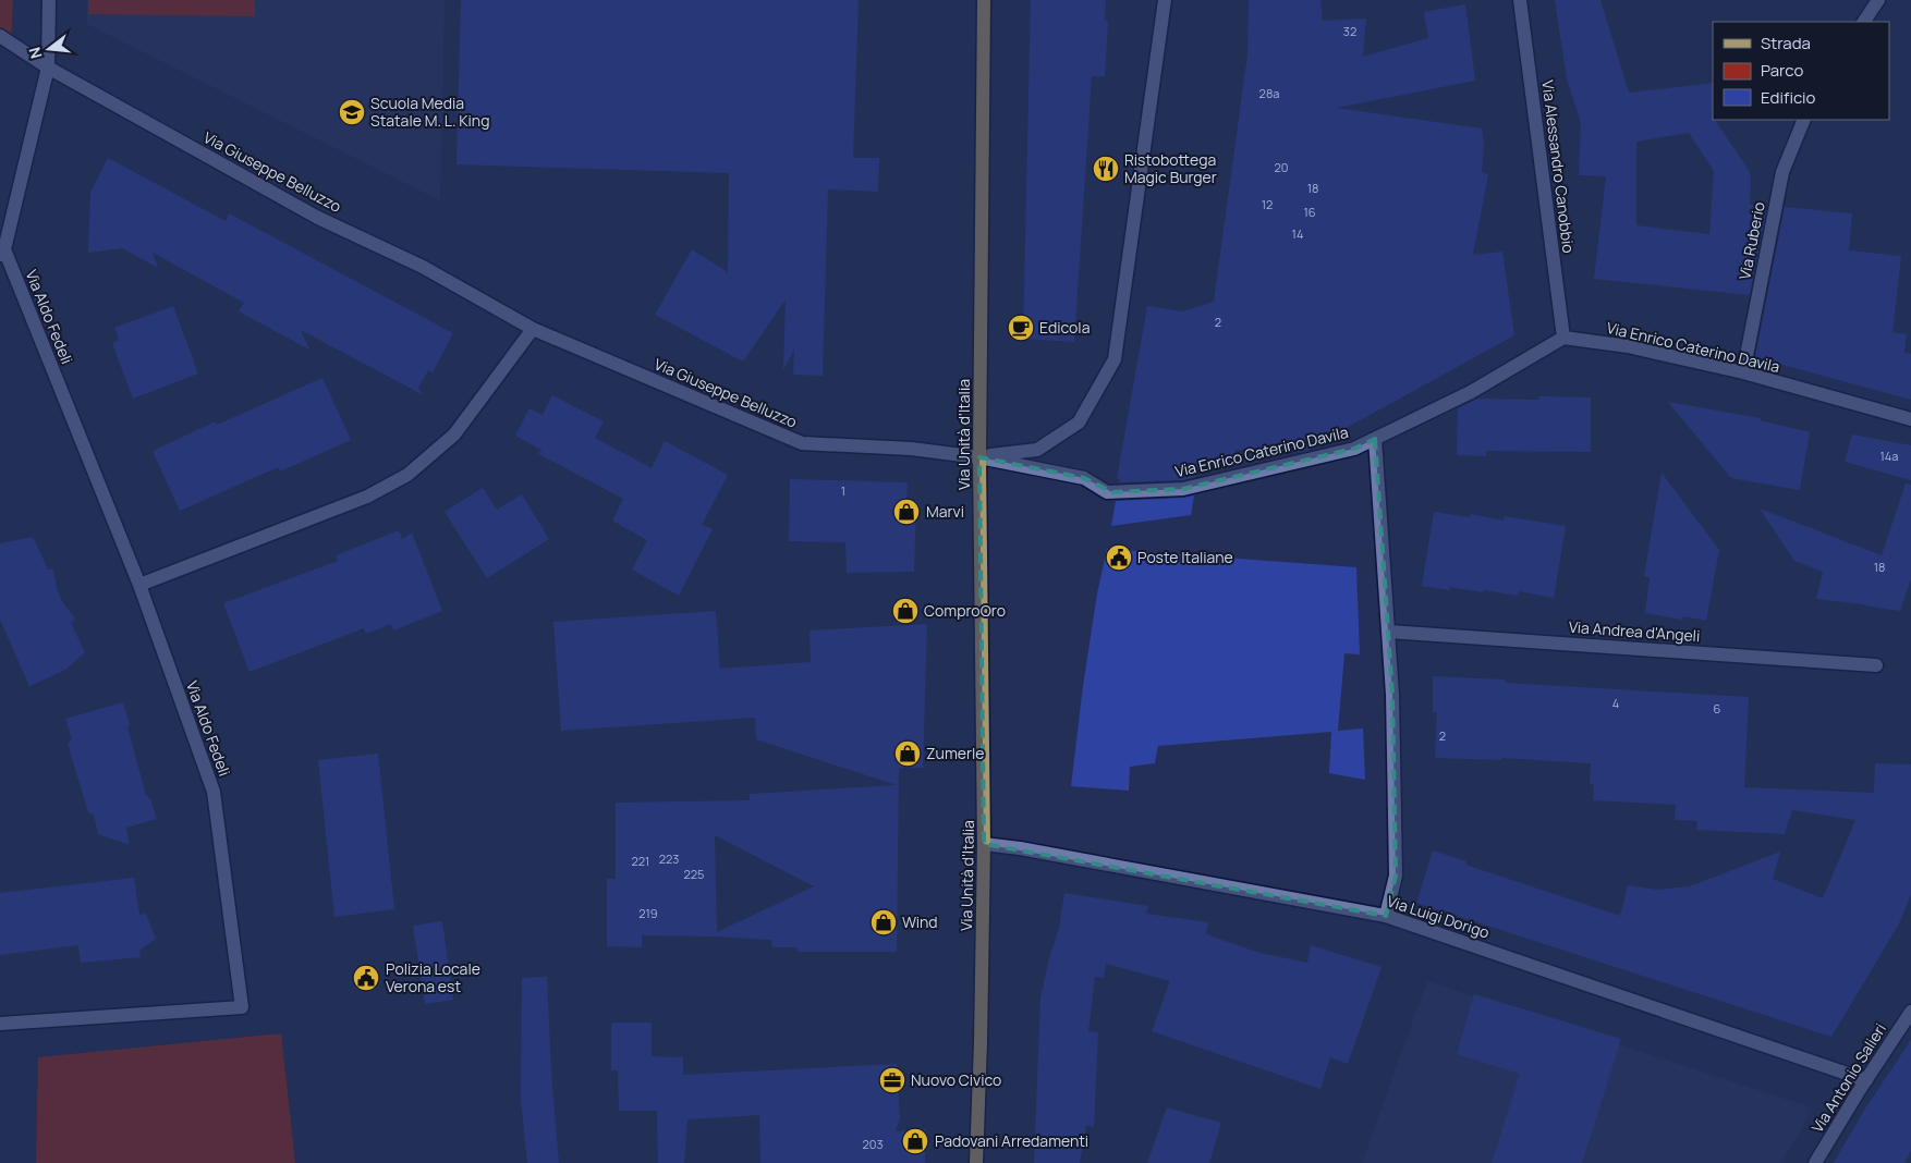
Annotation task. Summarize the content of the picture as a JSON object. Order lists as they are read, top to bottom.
{
  "streets": {
    "main road": ["Via Unità d'Italia"],
    "street": [
      "Via Alessandro Canobbio",
      "Via Giuseppe Belluzzo",
      "Via Ruberio",
      "Via Aldo Fedeli",
      "Via Enrico Caterino Davila",
      "Via Andrea d'Angeli",
      "Via Luigi Dorigo",
      "Via Antonio Salieri"
    ]
  },
  "crossings": [
    ["Via Alessandro Canobbio", "Via Enrico Caterino Davila"],
    ["Via Giuseppe Belluzzo", "Via Enrico Caterino Davila"],
    ["Via Giuseppe Belluzzo", "Via Unità d'Italia"],
    ["Via Ruberio", "Via Enrico Caterino Davila"],
    ["Via Enrico Caterino Davila", "Via Unità d'Italia"],
    ["Via Unità d'Italia", "Via Luigi Dorigo"],
    ["Via Luigi Dorigo", "Via Antonio Salieri"]
  ],
  "places": {
    "school or university": ["Scuola Media Statale M. L. King"],
    "restaurant": ["Ristobottega Magic Burger"],
    "cafe": ["Edicola"],
    "shop": [
      "Marvi",
      "ComproOro",
      "Zumerle",
      "Wind",
      "Padovani Arredamenti"
    ],
    "public building": ["Poste Italiane", "Polizia Locale Verona est"],
    "office": ["Nuovo Civico"]
  },
  "house_numbers": [
    "32",
    "28a",
    "20",
    "18",
    "12",
    "16",
    "14",
    "2",
    "14a",
    "1",
    "18",
    "4",
    "6",
    "2",
    "223",
    "221",
    "225",
    "219",
    "203"
  ],
  "legend": ["Strada", "Parco", "Edificio"],
  "north": "left"
}
